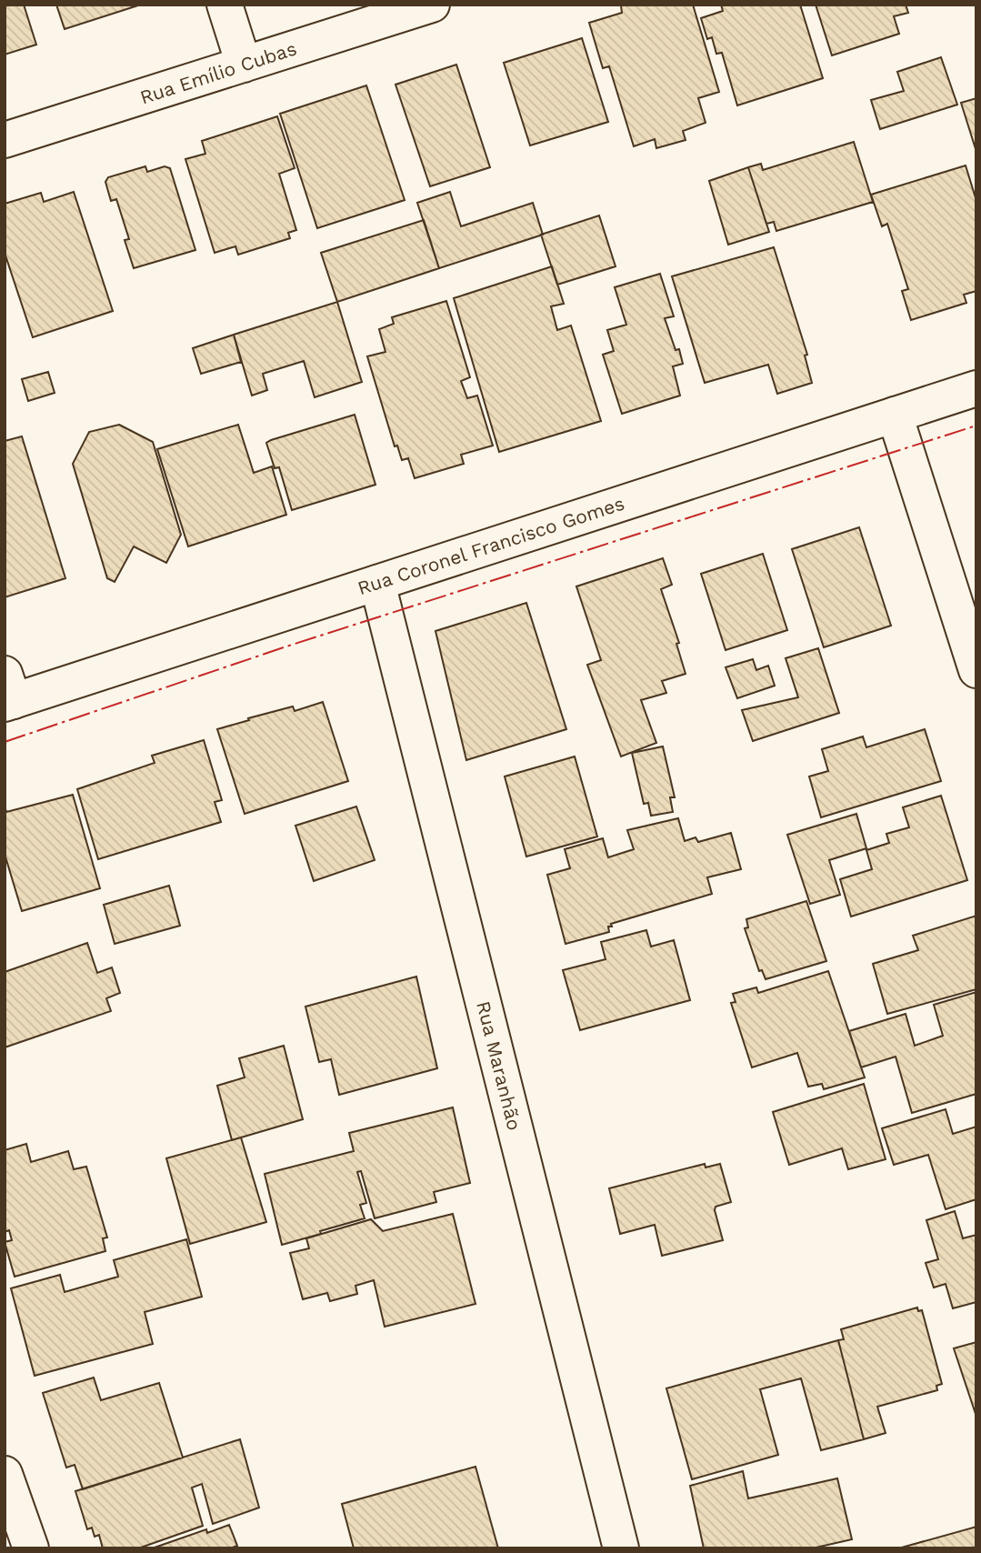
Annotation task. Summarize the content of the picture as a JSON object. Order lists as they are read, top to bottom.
{
  "streets": {
    "street": ["Rua Emílio Cubas", "Rua Coronel Francisco Gomes", "Rua Maranhão"]
  },
  "crossings": [
    ["Rua Coronel Francisco Gomes", "Rua Maranhão"]
  ]
}
